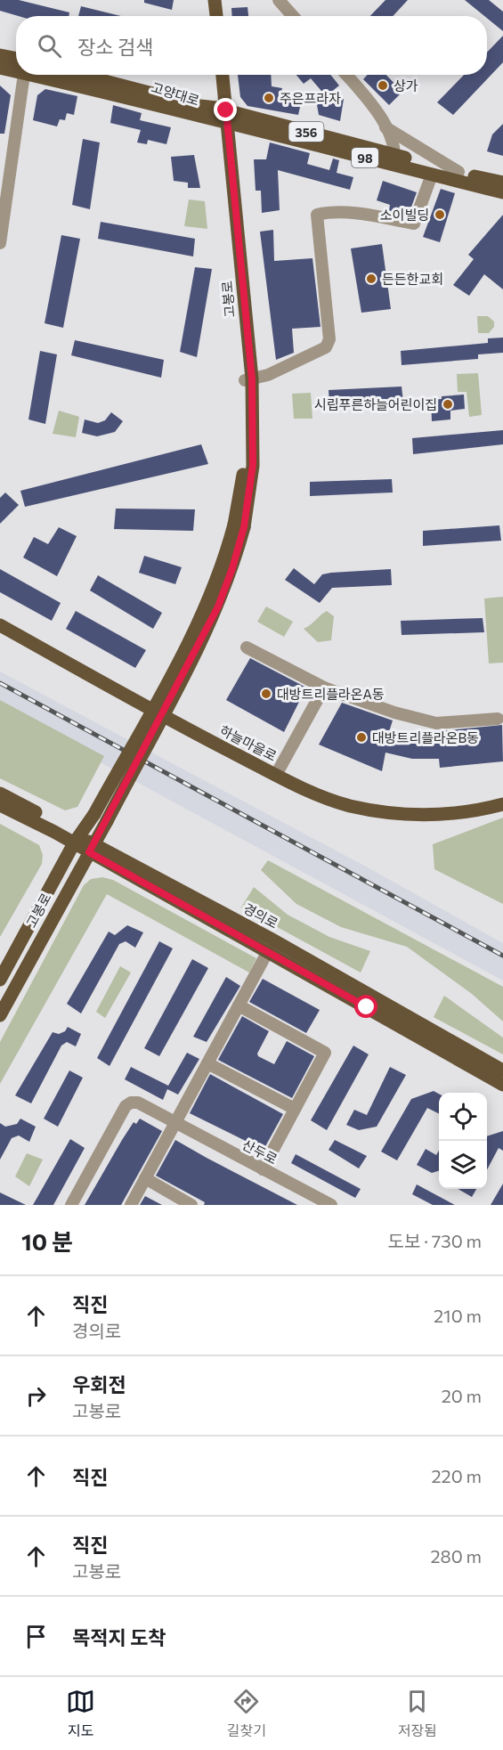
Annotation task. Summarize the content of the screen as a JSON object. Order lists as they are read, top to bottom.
{
  "streets": {
    "main road": [
      "고양대로",
      "356",
      "98",
      "고봉로",
      "하늘마을로",
      "경의로"
    ],
    "street": ["산두로"]
  },
  "crossings": [
    ["고양대로", "고봉로"],
    ["고봉로", "경의로"]
  ],
  "places": [
    "상가",
    "주은프라자",
    "소이빌딩",
    "든든한교회",
    "시립푸른하늘어린이집",
    "대방트리플라온A동",
    "대방트리플라온B동"
  ],
  "page": {
    "search": "장소 검색",
    "heading": ["10 분", "도보 · 730 m"],
    "list": [
      ["직진", "경의로", "210 m"],
      ["우회전", "고봉로", "20 m"],
      ["직진", "220 m"],
      ["직진", "고봉로", "280 m"],
      "목적지 도착"
    ],
    "nav": ["지도", "길찾기", "저장됨"]
  }
}
